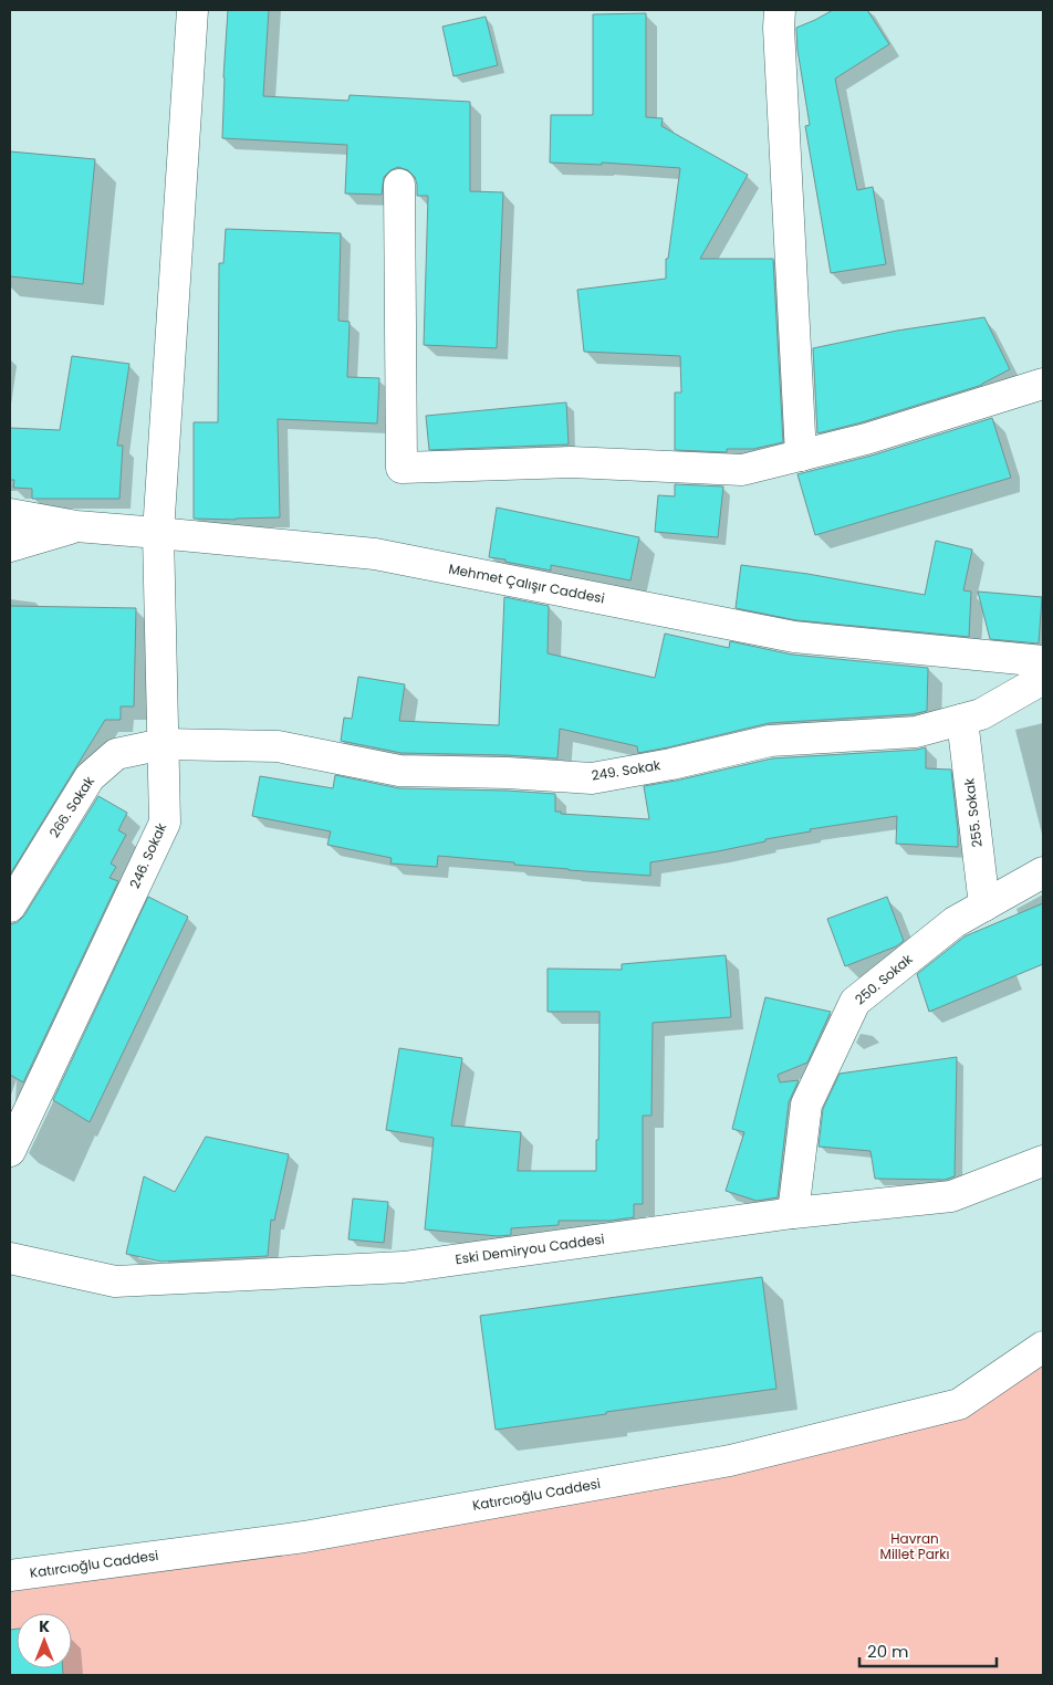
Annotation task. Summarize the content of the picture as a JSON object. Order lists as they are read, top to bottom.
{
  "streets": {
    "street": [
      "Mehmet Çalışır Caddesi",
      "249. Sokak",
      "266. Sokak",
      "255. Sokak",
      "246. Sokak",
      "250. Sokak",
      "Eski Demiryou Caddesi",
      "Katırcıoğlu Caddesi"
    ]
  },
  "crossings": [
    ["Mehmet Çalışır Caddesi", "246. Sokak"],
    ["249. Sokak", "266. Sokak"],
    ["249. Sokak", "255. Sokak"],
    ["249. Sokak", "246. Sokak"],
    ["266. Sokak", "246. Sokak"],
    ["255. Sokak", "250. Sokak"],
    ["250. Sokak", "Eski Demiryou Caddesi"]
  ],
  "parks": ["Havran Millet Parkı"],
  "scale_bar": "20 m",
  "north": "top"
}
